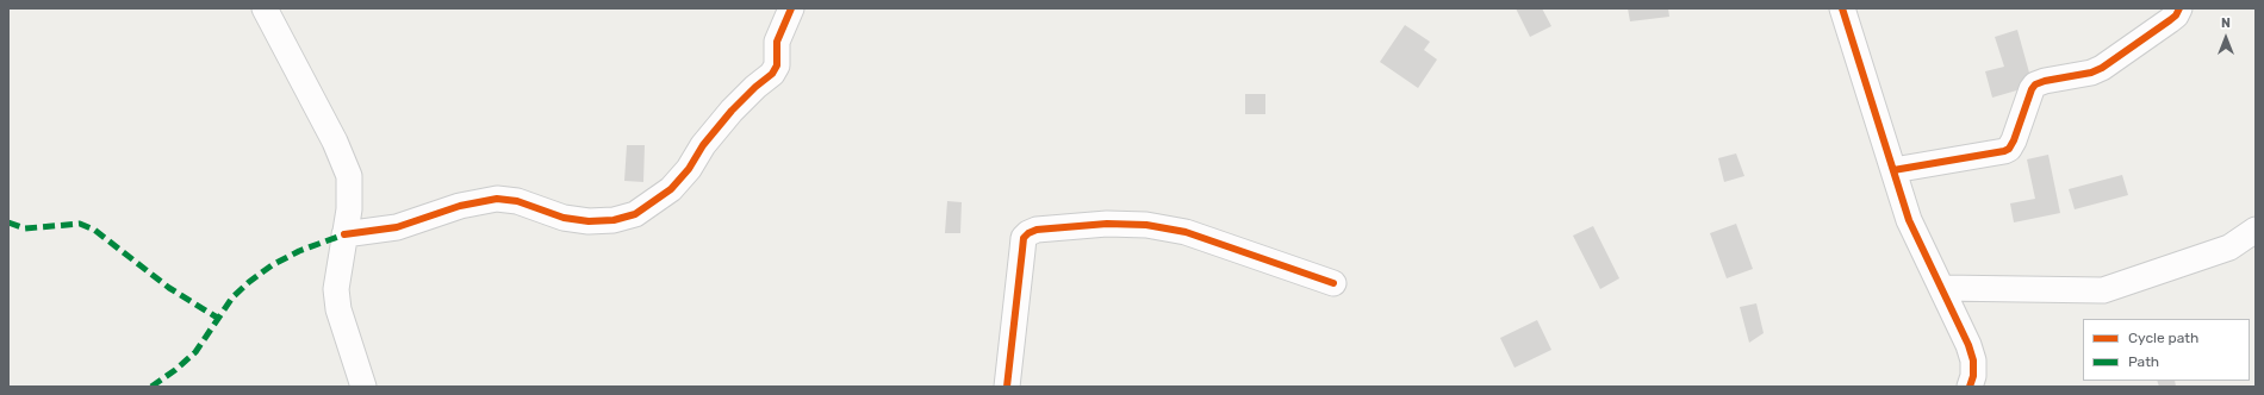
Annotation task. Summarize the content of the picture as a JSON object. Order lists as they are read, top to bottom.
{
  "legend": ["Cycle path", "Path"],
  "north": "top"
}
